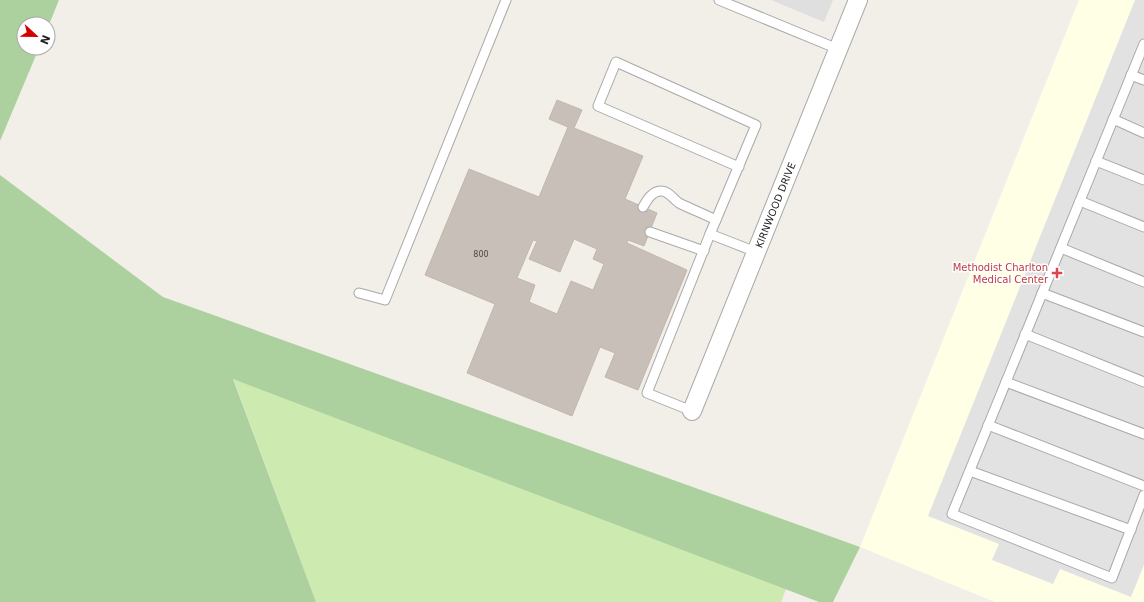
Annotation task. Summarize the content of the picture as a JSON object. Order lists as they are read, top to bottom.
{
  "streets": {
    "street": ["KIRNWOOD DRIVE"]
  },
  "places": {
    "health": ["Methodist Charlton Medical Center"]
  },
  "house_numbers": ["800"],
  "north": "right"
}
